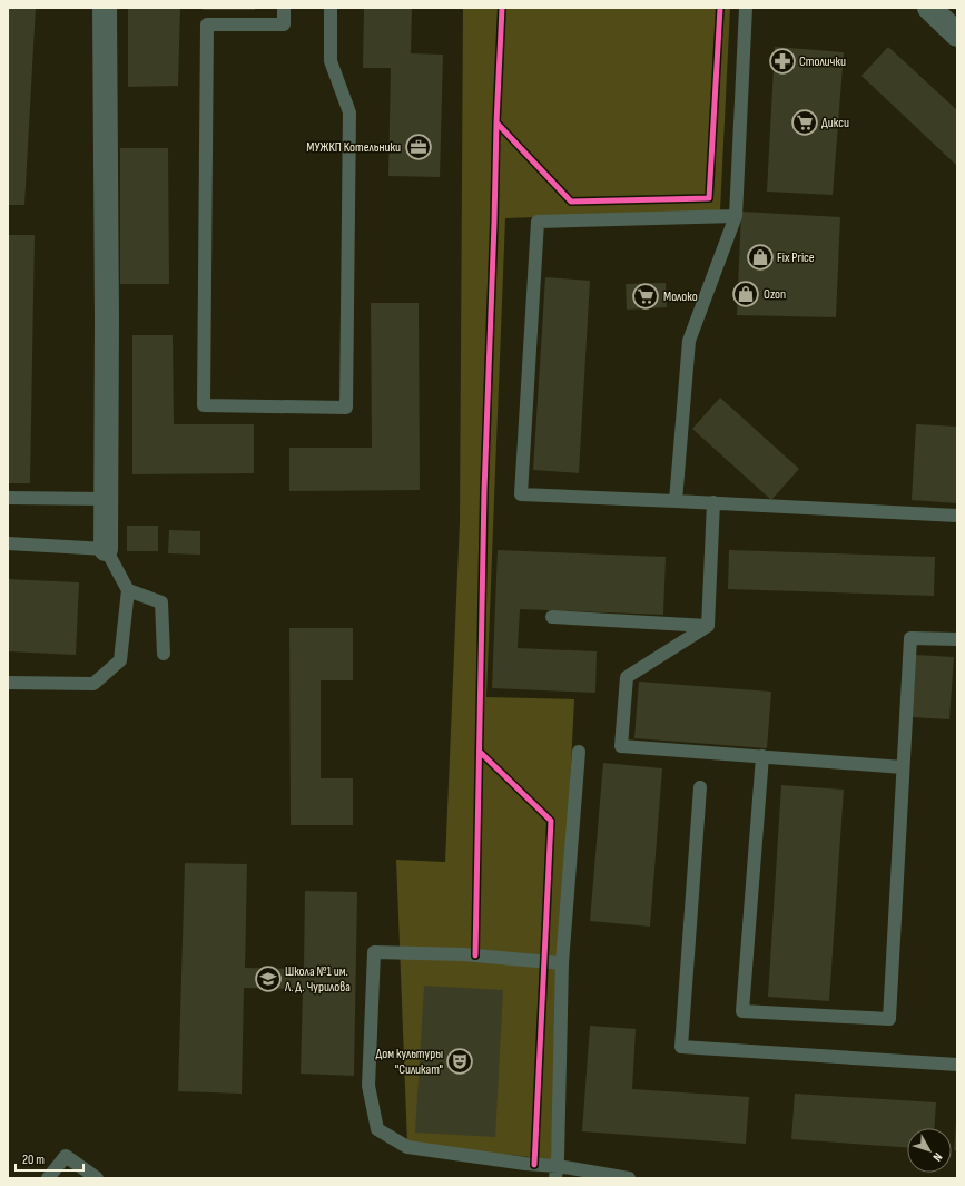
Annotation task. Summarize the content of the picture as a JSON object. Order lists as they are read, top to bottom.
{
  "places": {
    "pharmacy": ["Столички"],
    "supermarket": ["Дикси", "Молоко"],
    "office": ["МУЖКП Котельники"],
    "shop": ["Fix Price", "Ozon"],
    "school or university": ["Школа №1 им. Л. Д. Чурилова"],
    "theatre": ["Дом культуры \"Силикат\""]
  },
  "scale_bar": "20 m",
  "north": "bottom right"
}
